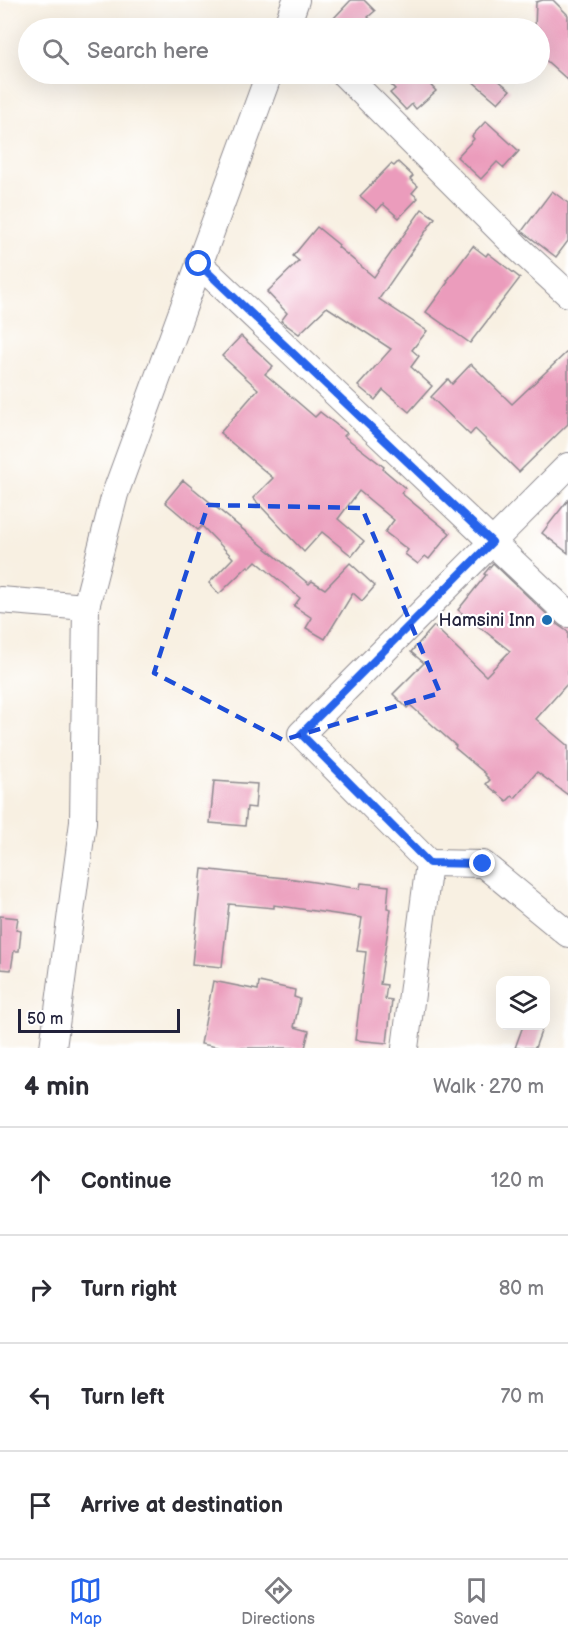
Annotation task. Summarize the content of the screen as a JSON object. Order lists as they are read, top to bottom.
{
  "places": ["Hamsini Inn"],
  "scale_bar": "50 m",
  "page": {
    "search": "Search here",
    "scale": "50 m",
    "heading": ["4 min", "Walk · 270 m"],
    "list": [
      ["Continue", "120 m"],
      ["Turn right", "80 m"],
      ["Turn left", "70 m"],
      "Arrive at destination"
    ],
    "nav": ["Map", "Directions", "Saved"]
  }
}
